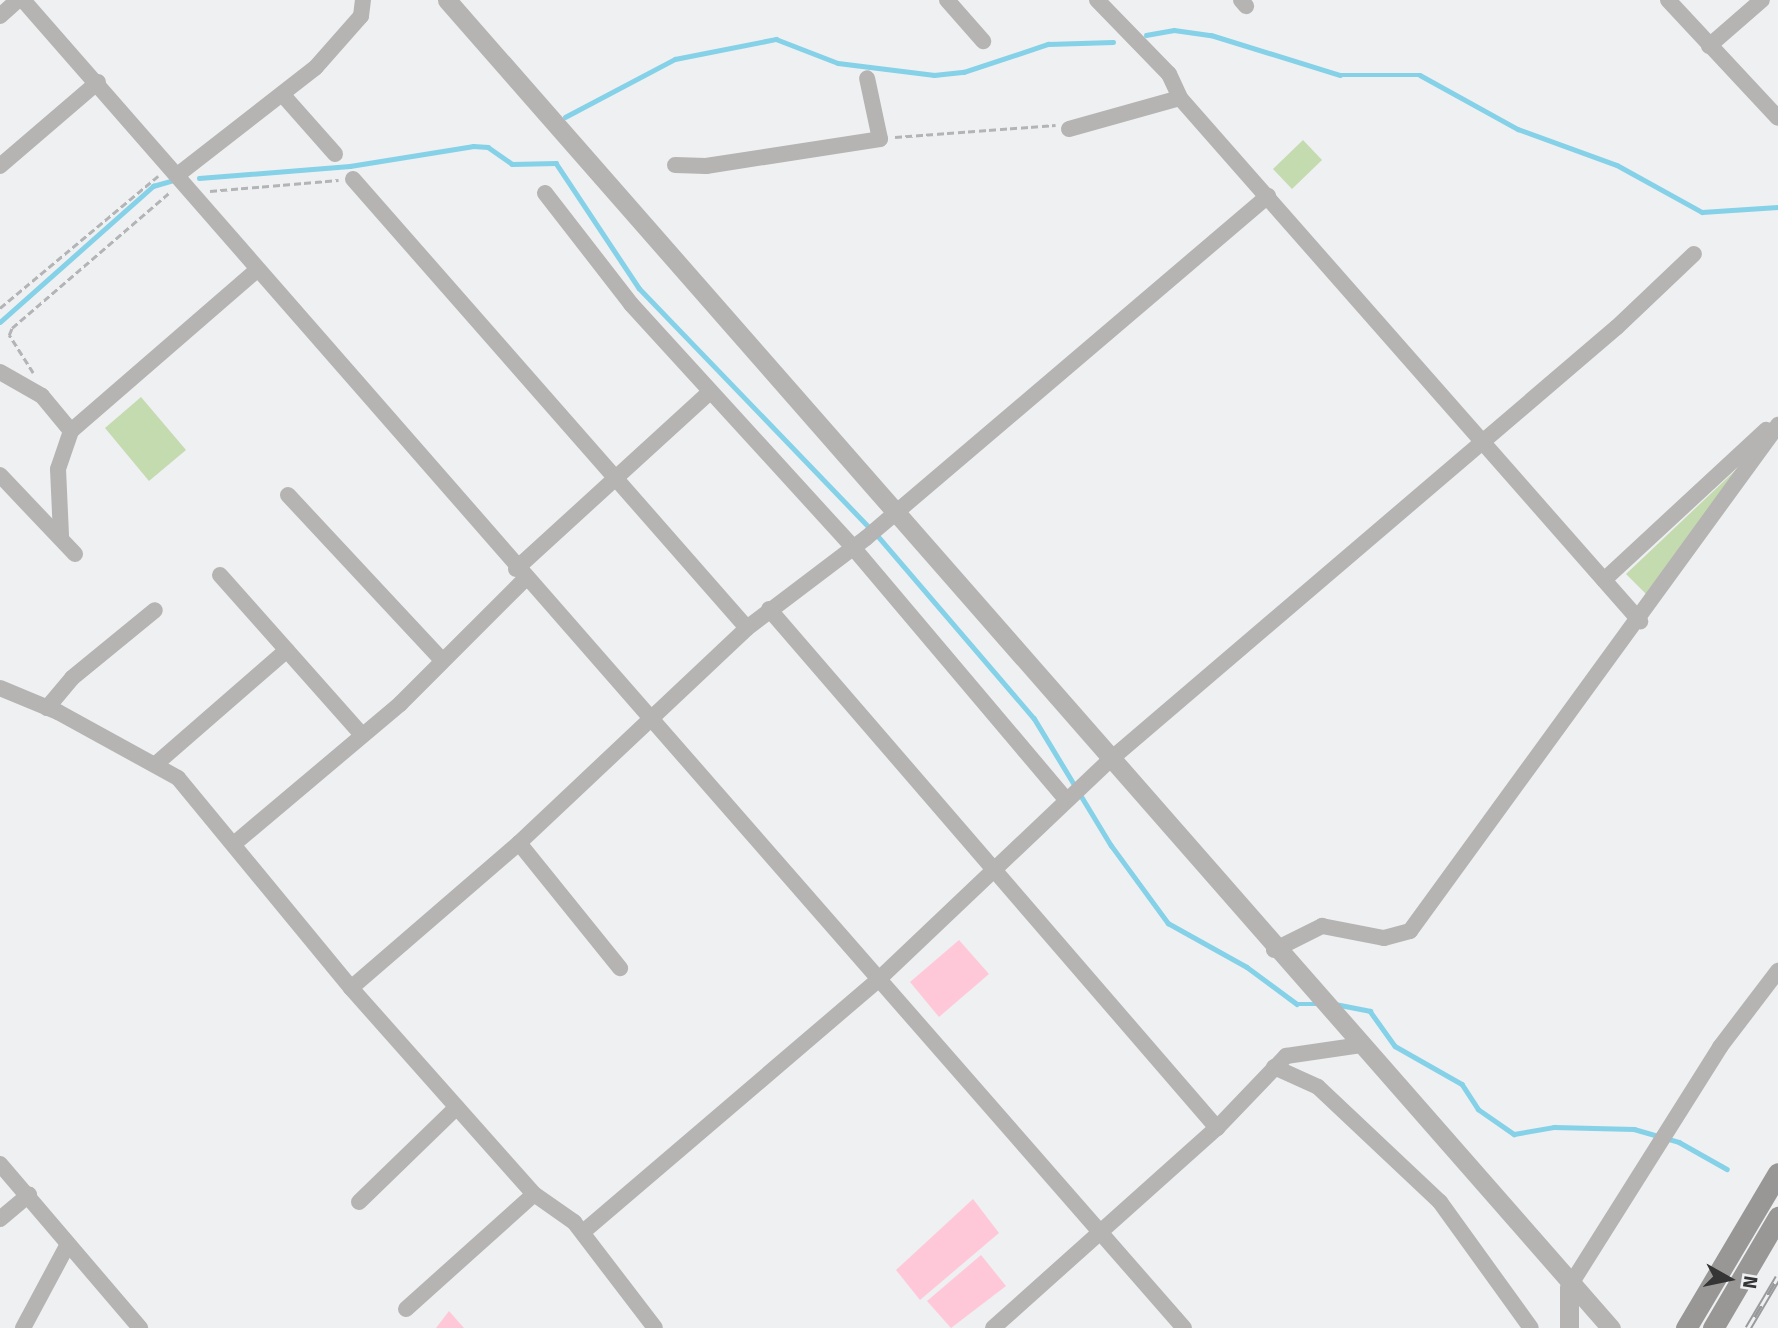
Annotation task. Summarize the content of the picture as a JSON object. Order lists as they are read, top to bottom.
{
  "north": "right"
}
